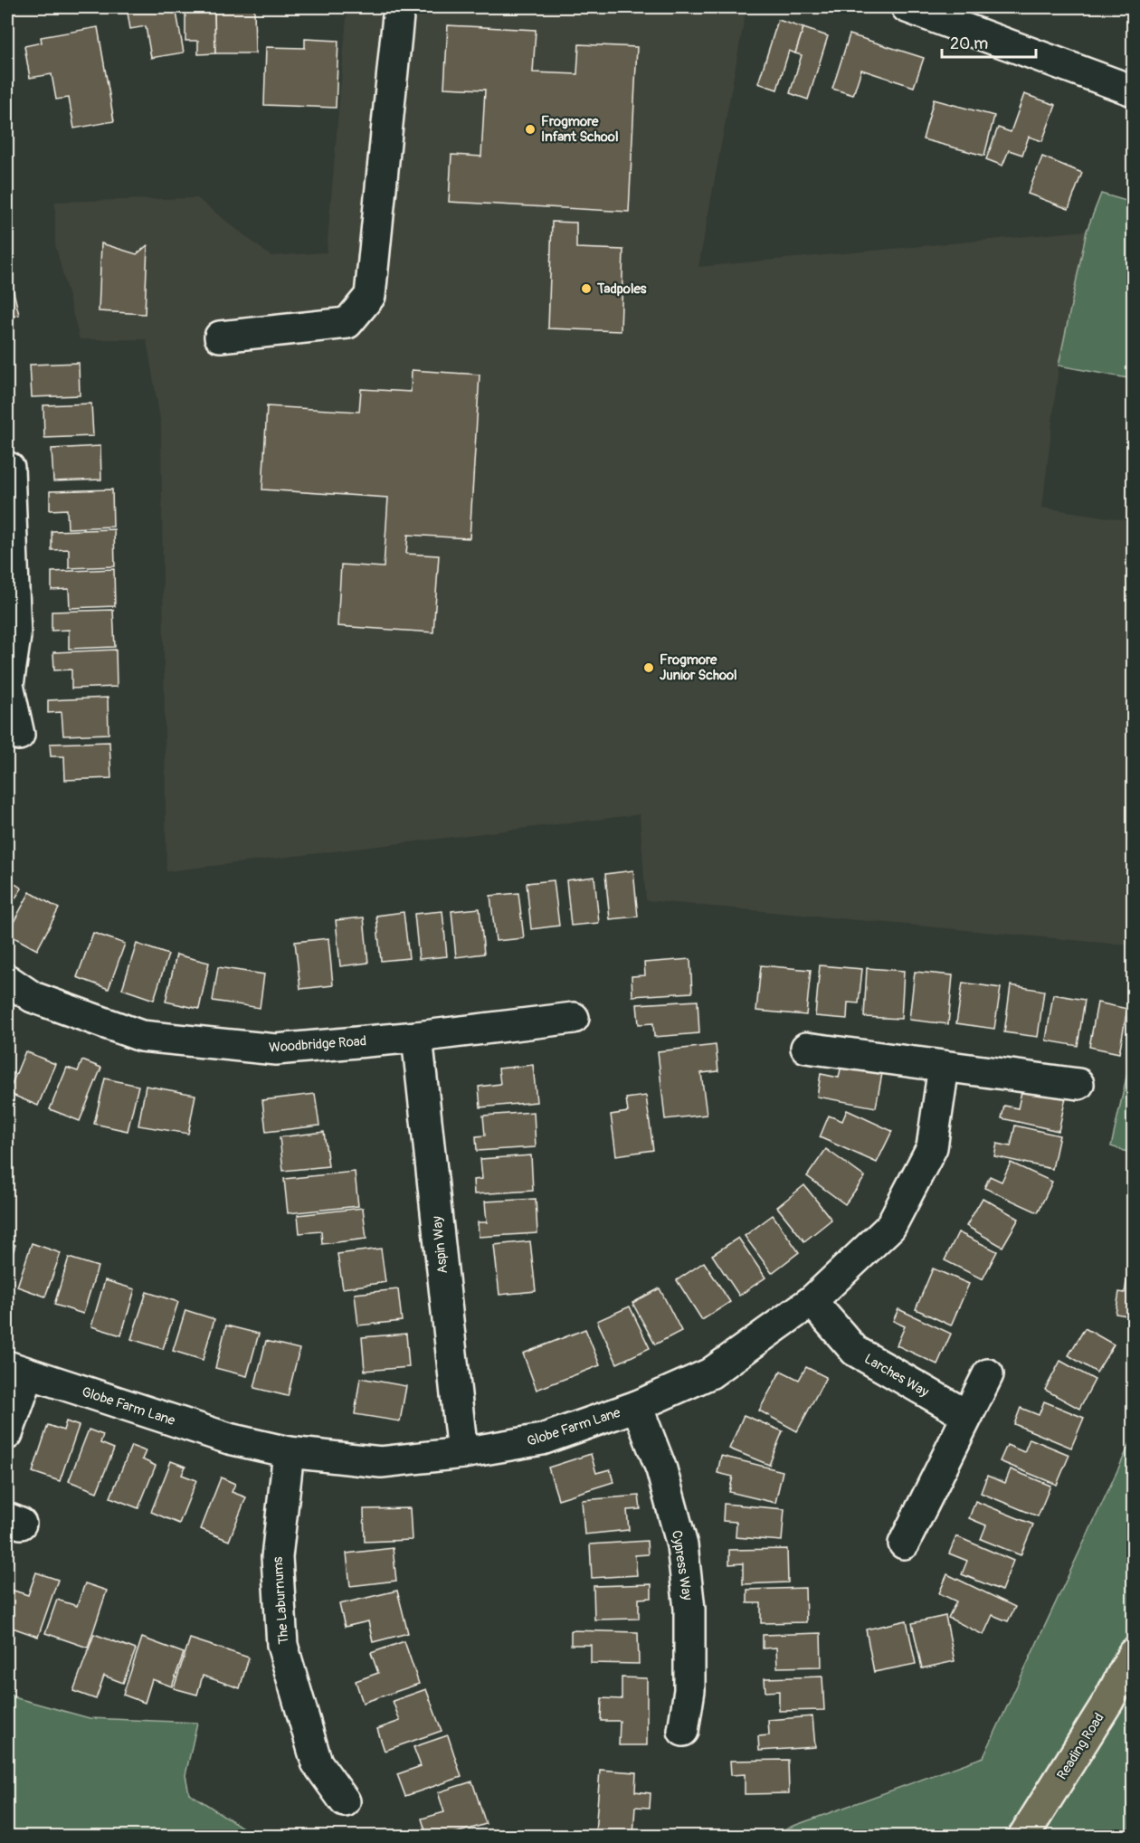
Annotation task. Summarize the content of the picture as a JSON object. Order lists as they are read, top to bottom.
{
  "streets": {
    "main road": ["Reading Road"],
    "street": [
      "Woodbridge Road",
      "Aspin Way",
      "Larches Way",
      "Globe Farm Lane",
      "Cypress Way",
      "The Laburnums"
    ]
  },
  "crossings": [
    ["Woodbridge Road", "Aspin Way"],
    ["Aspin Way", "Globe Farm Lane"],
    ["Larches Way", "Globe Farm Lane"],
    ["Globe Farm Lane", "Cypress Way"],
    ["Globe Farm Lane", "The Laburnums"]
  ],
  "places": ["Frogmore Infant School", "Tadpoles", "Frogmore Junior School"],
  "scale_bar": "20 m"
}
